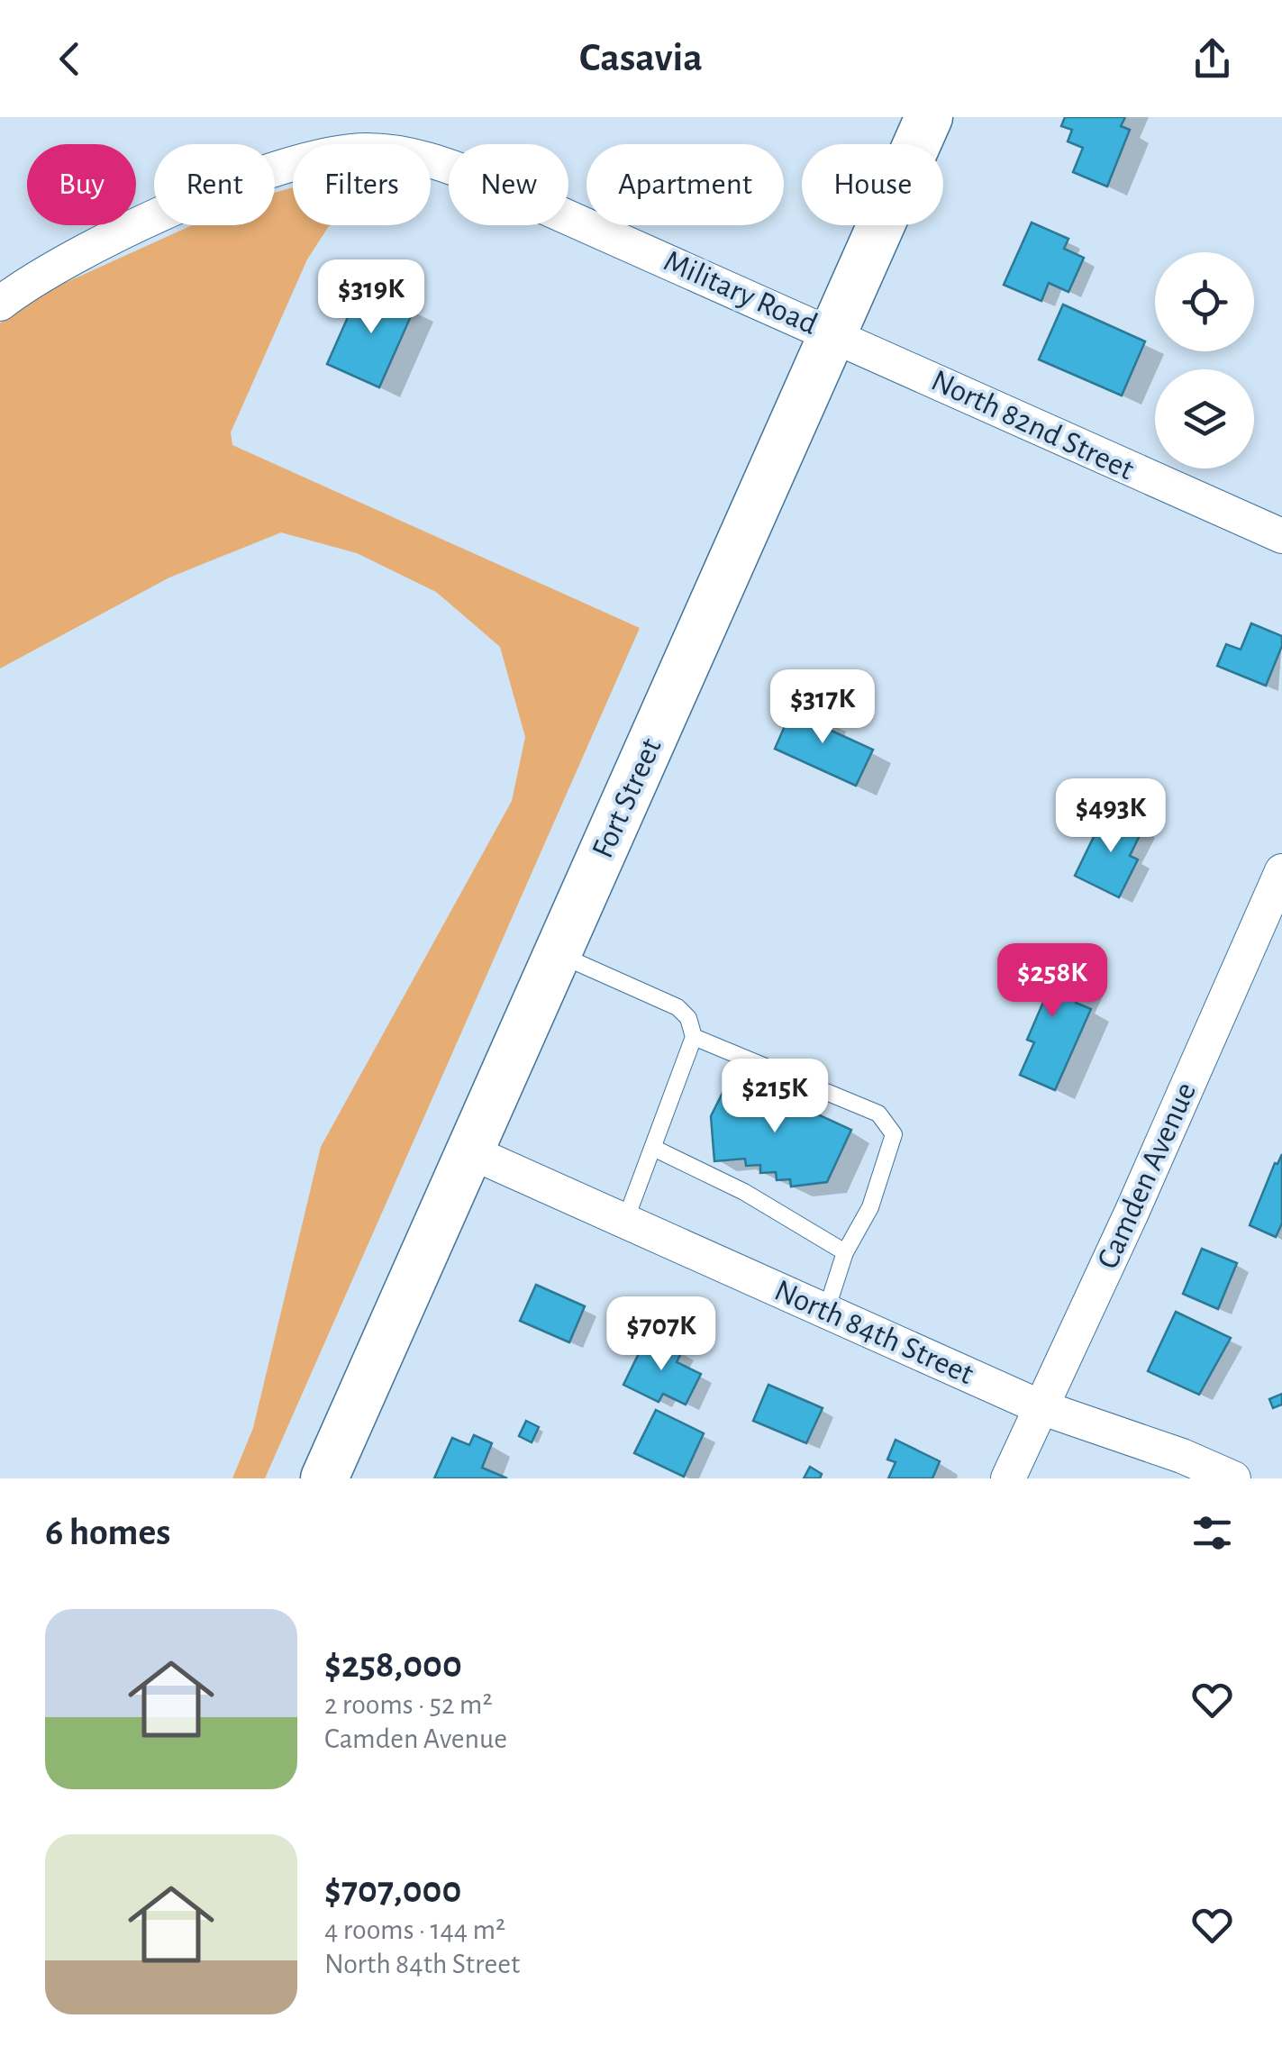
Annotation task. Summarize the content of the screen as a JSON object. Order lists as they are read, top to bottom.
{
  "streets": {
    "main road": ["Fort Street"],
    "street": [
      "Military Road",
      "North 82nd Street",
      "Camden Avenue",
      "North 84th Street"
    ]
  },
  "crossings": [
    ["Military Road", "North 82nd Street"],
    ["Military Road", "Fort Street"],
    ["North 82nd Street", "Fort Street"],
    ["Fort Street", "North 84th Street"],
    ["Camden Avenue", "North 84th Street"]
  ],
  "page": {
    "header": "Casavia",
    "chip": [
      "Buy",
      "Rent",
      "Filters",
      "New",
      "Apartment",
      "House"
    ],
    "price": [
      "$319K",
      "$317K",
      "$493K",
      "$258K",
      "$215K",
      "$707K"
    ],
    "heading": "6 homes",
    "list": [
      {
        "name": "$258,000",
        "note": "2 rooms · 52 m² · Camden Avenue"
      },
      {
        "name": "$707,000",
        "note": "4 rooms · 144 m² · North 84th Street"
      }
    ]
  }
}
